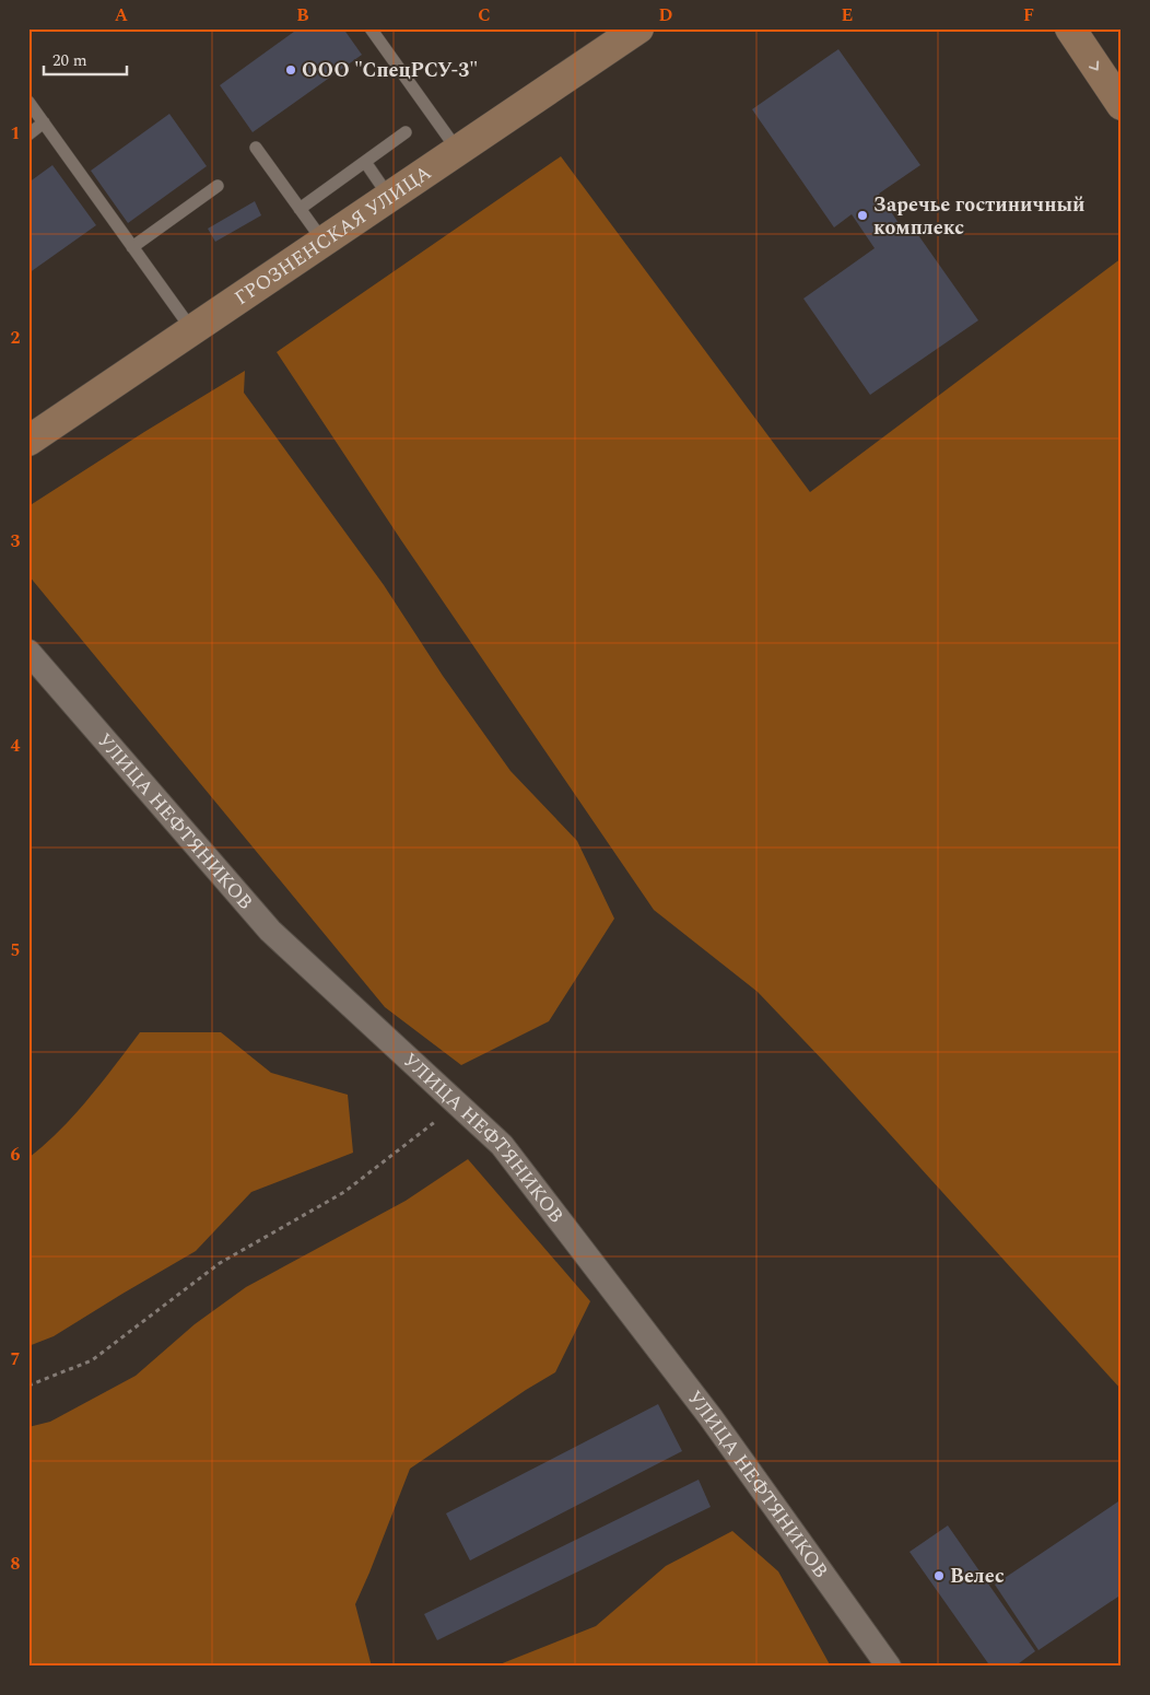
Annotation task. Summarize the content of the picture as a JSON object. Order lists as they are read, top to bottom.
{
  "streets": {
    "main road": ["ГРОЗНЕНСКАЯ УЛИЦА"],
    "street": ["УЛИЦА НЕФТЯНИКОВ"]
  },
  "places": ["ООО \"СпецРСУ-3\"", "Заречье гостиничный комплекс", "Велес"],
  "scale_bar": "20 m",
  "grid": {
    "columns": [
      "A",
      "B",
      "C",
      "D",
      "E",
      "F"
    ],
    "rows": [
      "1",
      "2",
      "3",
      "4",
      "5",
      "6",
      "7",
      "8"
    ]
  }
}
